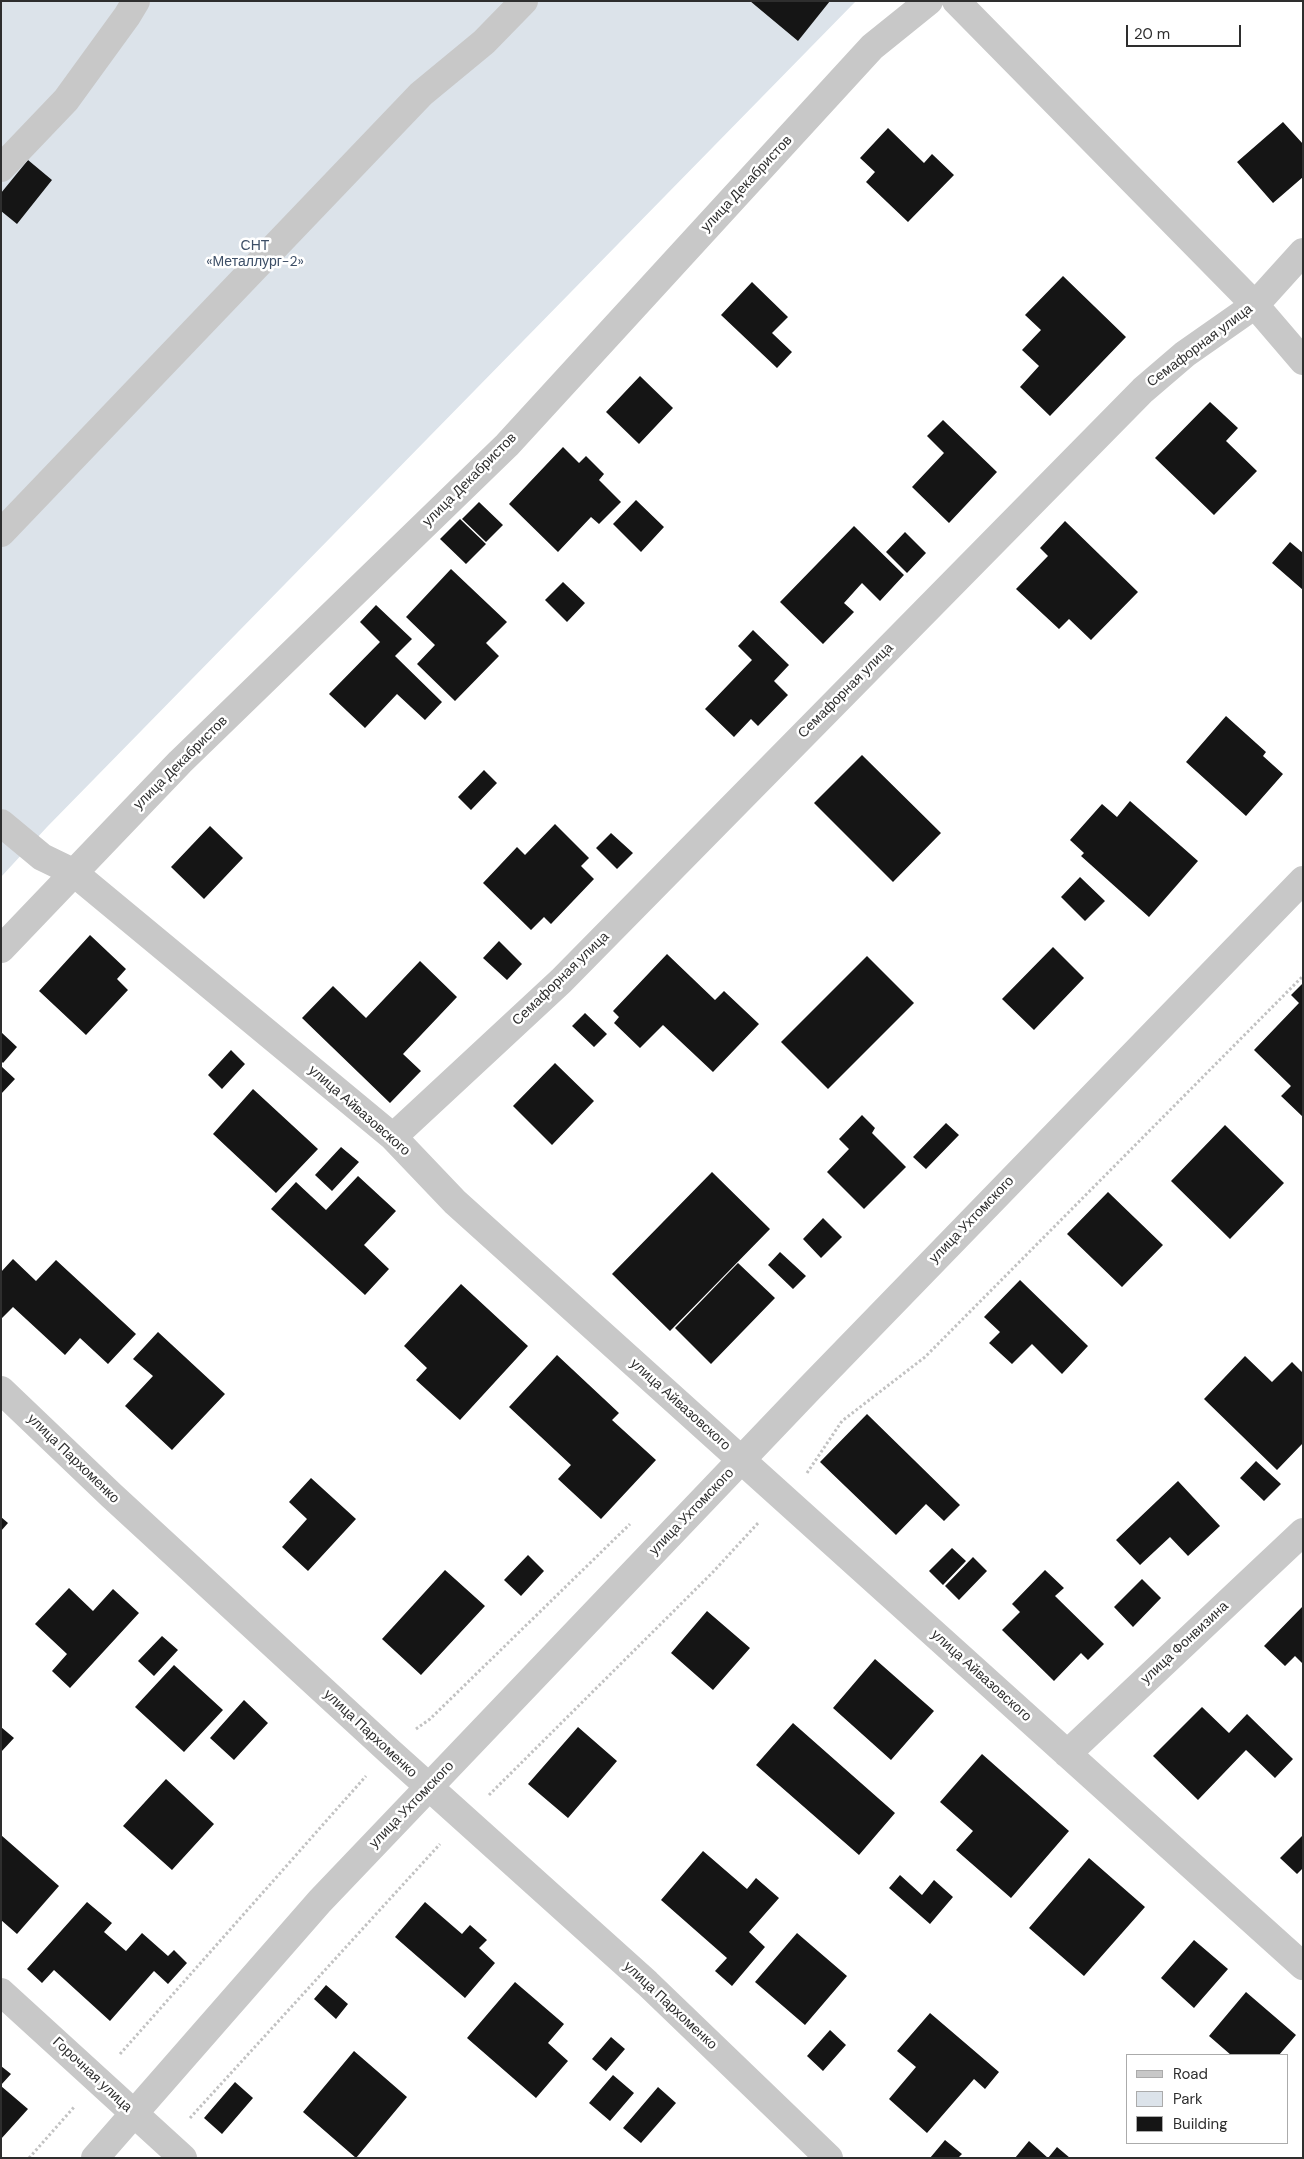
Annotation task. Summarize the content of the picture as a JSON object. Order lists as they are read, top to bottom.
{
  "streets": {
    "street": [
      "улица Декабристов",
      "Семафорная улица",
      "улица Айвазовского",
      "улица Ухтомского",
      "улица Пархоменко",
      "улица Фонвизина",
      "Горочная улица"
    ]
  },
  "crossings": [
    ["улица Декабристов", "улица Айвазовского"],
    ["Семафорная улица", "улица Айвазовского"],
    ["улица Айвазовского", "улица Ухтомского"],
    ["улица Айвазовского", "улица Фонвизина"],
    ["улица Ухтомского", "улица Пархоменко"],
    ["улица Ухтомского", "Горочная улица"]
  ],
  "parks": ["СНТ «Металлург-2»"],
  "legend": ["Road", "Park", "Building"],
  "scale_bar": "20 m"
}
